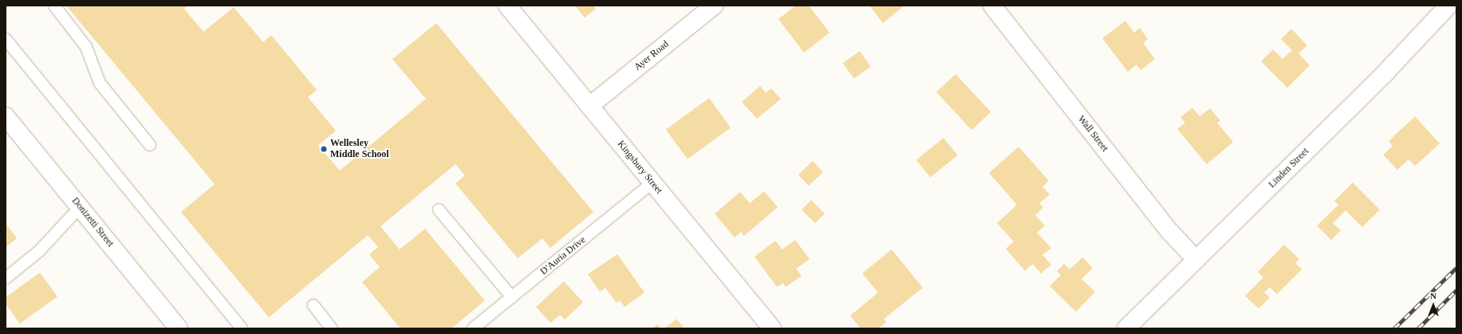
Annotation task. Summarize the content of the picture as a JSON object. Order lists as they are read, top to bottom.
{
  "streets": {
    "street": [
      "Ayer Road",
      "Wall Street",
      "Kingsbury Street",
      "Linden Street",
      "Donizetti Street"
    ],
    "lane": ["D'Auria Drive"]
  },
  "crossings": [
    ["Ayer Road", "Kingsbury Street"],
    ["Wall Street", "Linden Street"],
    ["Kingsbury Street", "D'Auria Drive"]
  ],
  "places": ["Wellesley Middle School"],
  "north": "top"
}
